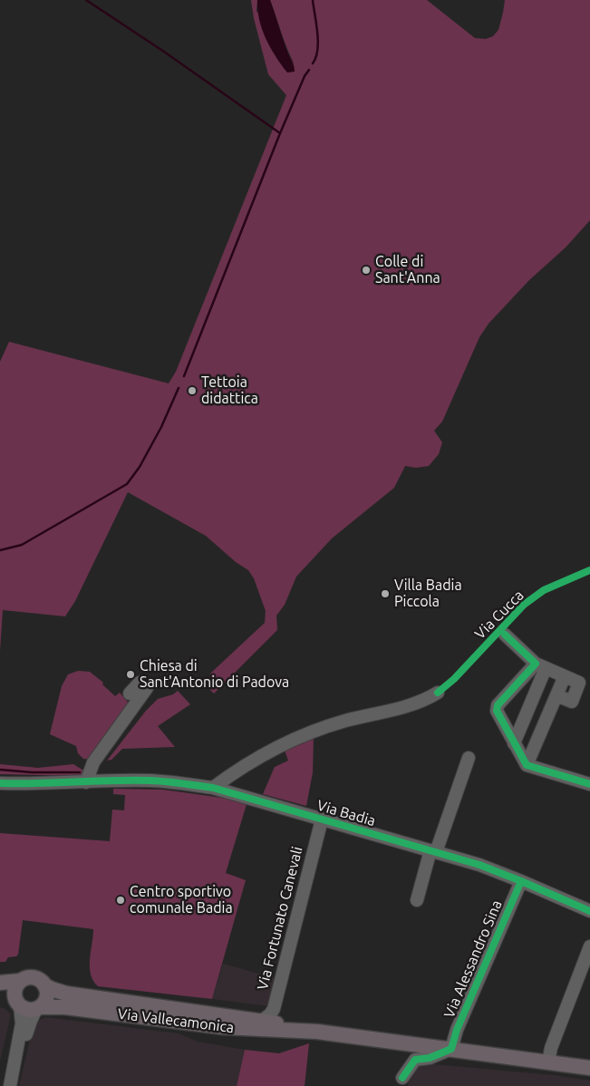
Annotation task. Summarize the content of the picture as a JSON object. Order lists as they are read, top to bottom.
{
  "streets": {
    "main road": ["Via Vallecamonica"],
    "street": ["Via Badia", "Via Fortunato Canevali", "Via Alessandro Sina"],
    "cycle path": ["Via Cucca"]
  },
  "crossings": [
    ["Via Badia", "Via Fortunato Canevali"],
    ["Via Badia", "Via Alessandro Sina"],
    ["Via Fortunato Canevali", "Via Vallecamonica"],
    ["Via Alessandro Sina", "Via Vallecamonica"]
  ],
  "places": [
    "Colle di Sant'Anna",
    "Tettoia didattica",
    "Villa Badia Piccola",
    "Chiesa di Sant'Antonio di Padova",
    "Centro sportivo comunale Badia"
  ]
}
